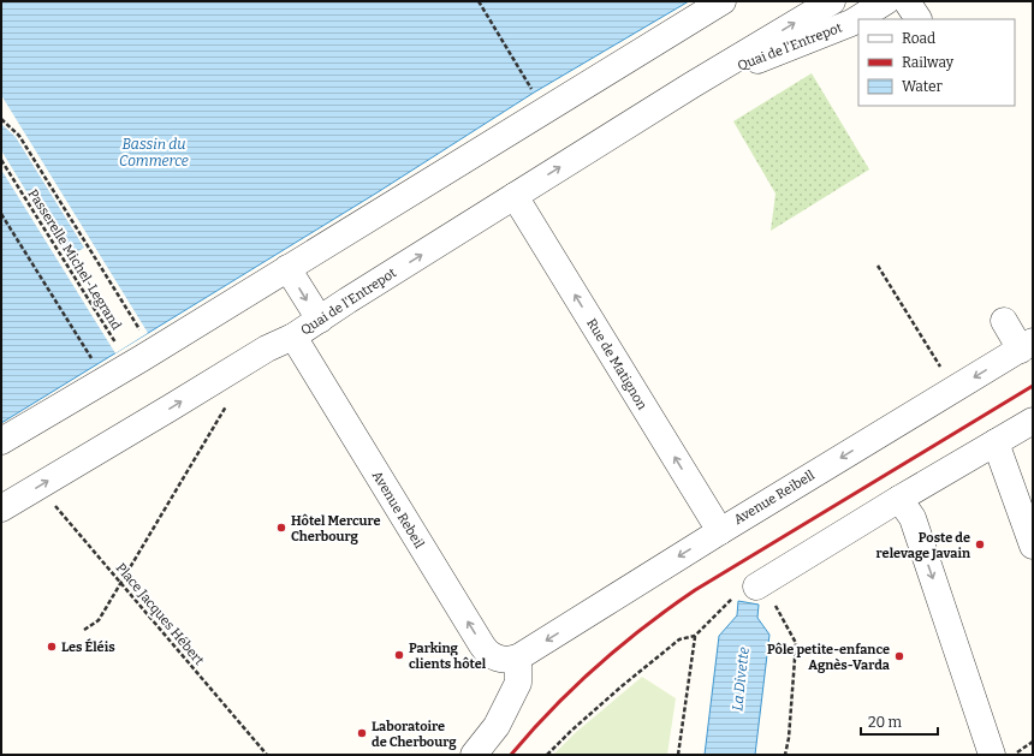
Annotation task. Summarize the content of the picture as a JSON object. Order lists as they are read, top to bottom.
{
  "streets": {
    "street": [
      "Quai de l'Entrepot",
      "Rue de Matignon",
      "Avenue Reibell",
      "Avenue Rebeil"
    ],
    "path": ["Passerelle Michel-Legrand", "Place Jacques Hébert"]
  },
  "crossings": [
    ["Quai de l'Entrepot", "Rue de Matignon"],
    ["Quai de l'Entrepot", "Avenue Rebeil"],
    ["Quai de l'Entrepot", "Place Jacques Hébert"],
    ["Rue de Matignon", "Avenue Reibell"],
    ["Avenue Reibell", "Avenue Rebeil"]
  ],
  "one_way": ["Rue de Matignon", "Avenue Rebeil"],
  "water": ["Bassin du Commerce", "La Divette"],
  "places": [
    "Hôtel Mercure Cherbourg",
    "Poste de relevage Javain",
    "Les Éléis",
    "Parking clients hôtel",
    "Pôle petite-enfance Agnès-Varda",
    "Laboratoire de Cherbourg"
  ],
  "legend": ["Road", "Railway", "Water"],
  "scale_bar": "20 m"
}
